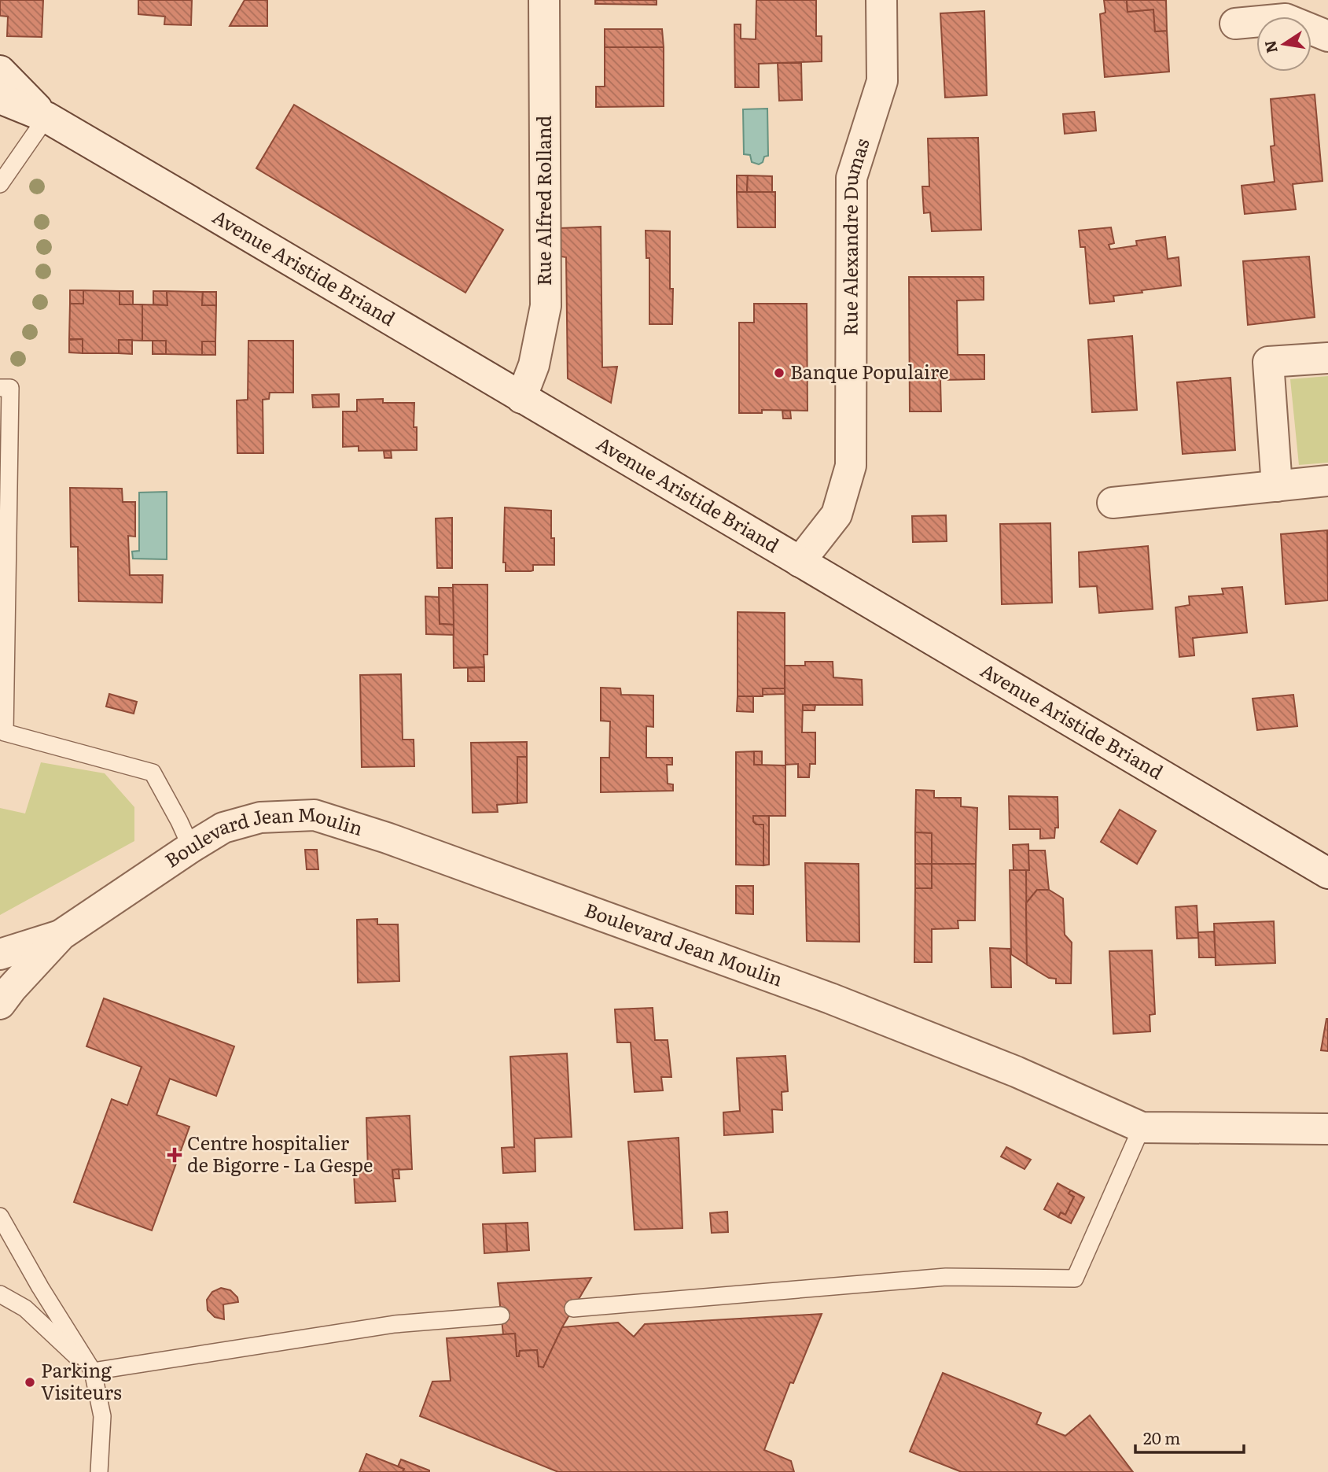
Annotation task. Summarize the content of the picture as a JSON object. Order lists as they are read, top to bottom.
{
  "streets": {
    "street": [
      "Rue Alfred Rolland",
      "Rue Alexandre Dumas",
      "Avenue Aristide Briand",
      "Boulevard Jean Moulin"
    ]
  },
  "crossings": [
    ["Rue Alfred Rolland", "Avenue Aristide Briand"],
    ["Rue Alexandre Dumas", "Avenue Aristide Briand"]
  ],
  "places": {
    "other": ["Banque Populaire", "Parking Visiteurs"],
    "health": ["Centre hospitalier de Bigorre - La Gespe"]
  },
  "scale_bar": "20 m",
  "north": "left"
}
